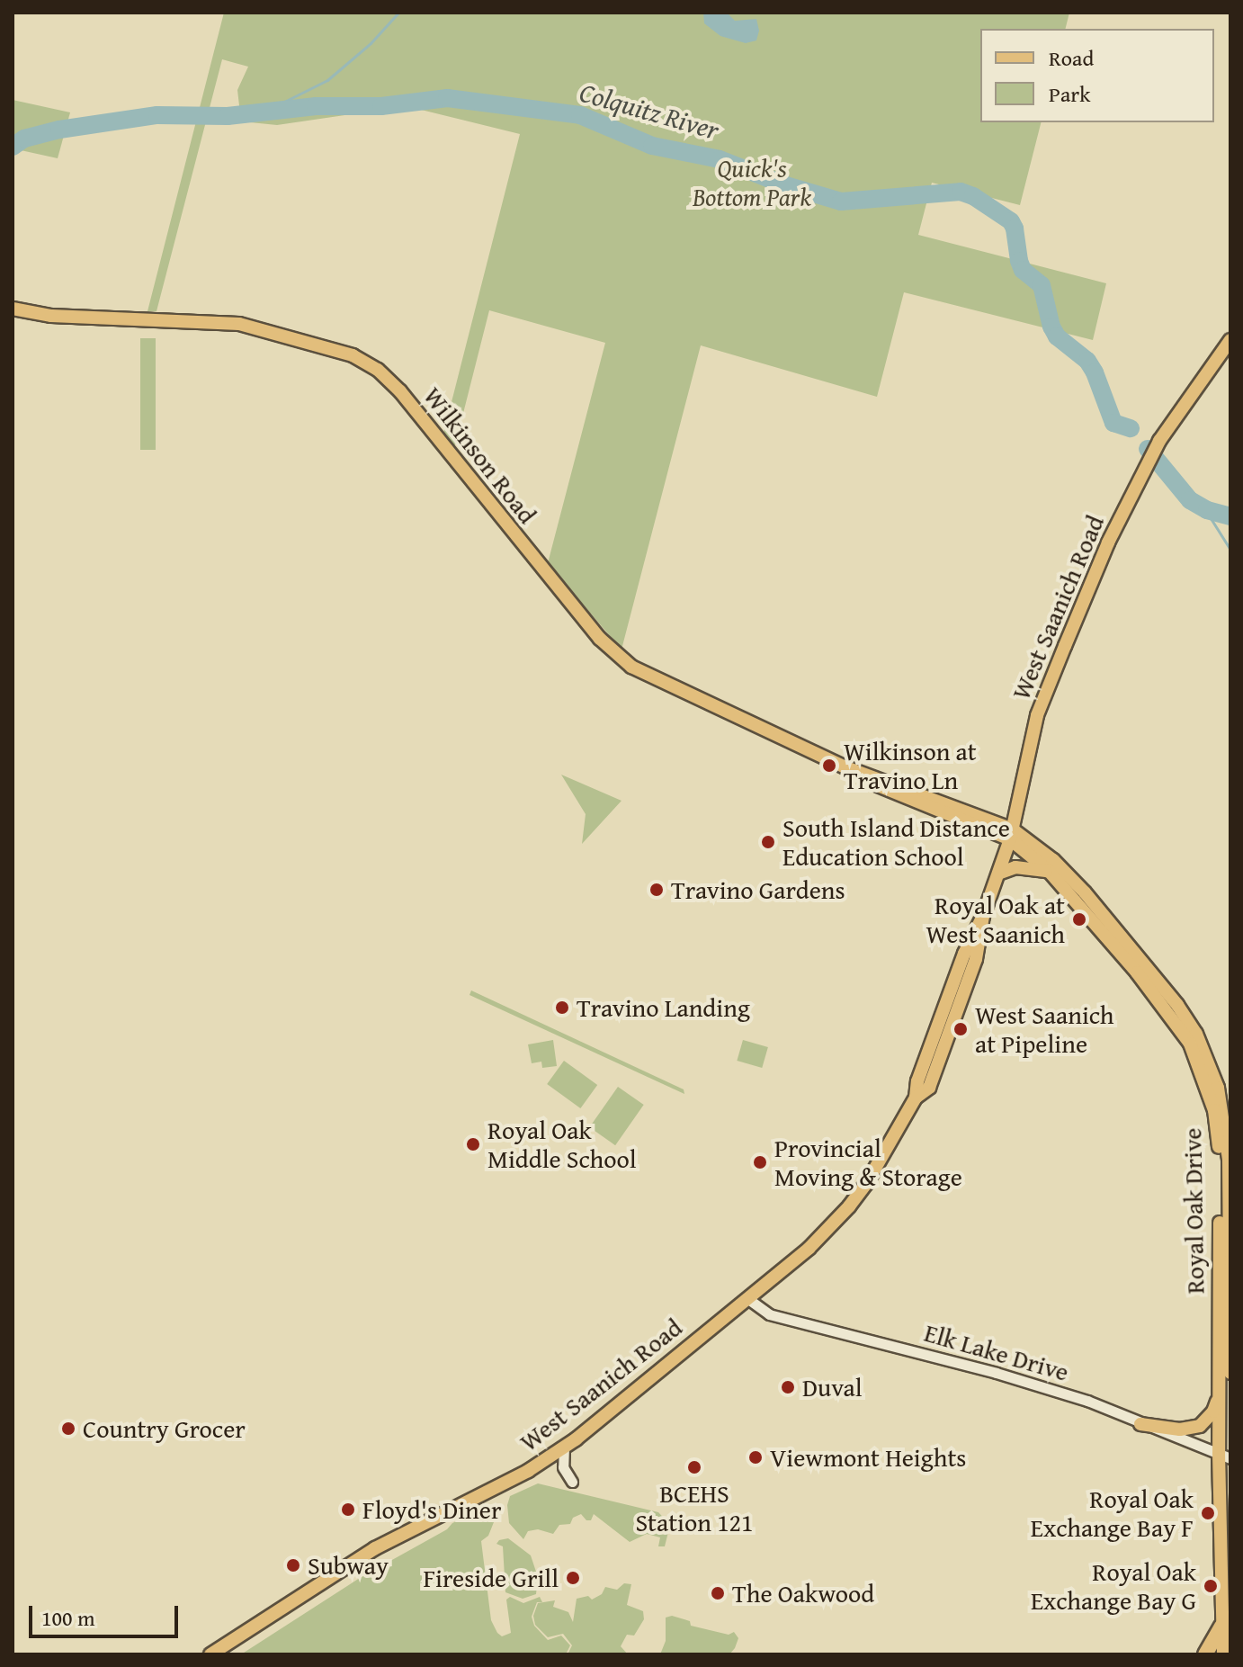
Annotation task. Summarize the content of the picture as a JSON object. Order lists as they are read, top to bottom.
{
  "streets": {
    "main road": ["Wilkinson Road", "West Saanich Road", "Royal Oak Drive"],
    "street": ["Elk Lake Drive"]
  },
  "crossings": [
    ["Wilkinson Road", "West Saanich Road"],
    ["Wilkinson Road", "Royal Oak Drive"],
    ["West Saanich Road", "Royal Oak Drive"],
    ["West Saanich Road", "Elk Lake Drive"],
    ["Royal Oak Drive", "Elk Lake Drive"]
  ],
  "water": ["Colquitz River"],
  "parks": ["Quick's Bottom Park"],
  "places": [
    "Wilkinson at Travino Ln",
    "South Island Distance Education School",
    "Travino Gardens",
    "Royal Oak at West Saanich",
    "Travino Landing",
    "West Saanich at Pipeline",
    "Royal Oak Middle School",
    "Provincial Moving & Storage",
    "Duval",
    "Country Grocer",
    "Viewmont Heights",
    "BCEHS Station 121",
    "Floyd's Diner",
    "Royal Oak Exchange Bay F",
    "Subway",
    "Fireside Grill",
    "Royal Oak Exchange Bay G",
    "The Oakwood"
  ],
  "legend": ["Road", "Park"],
  "scale_bar": "100 m"
}
